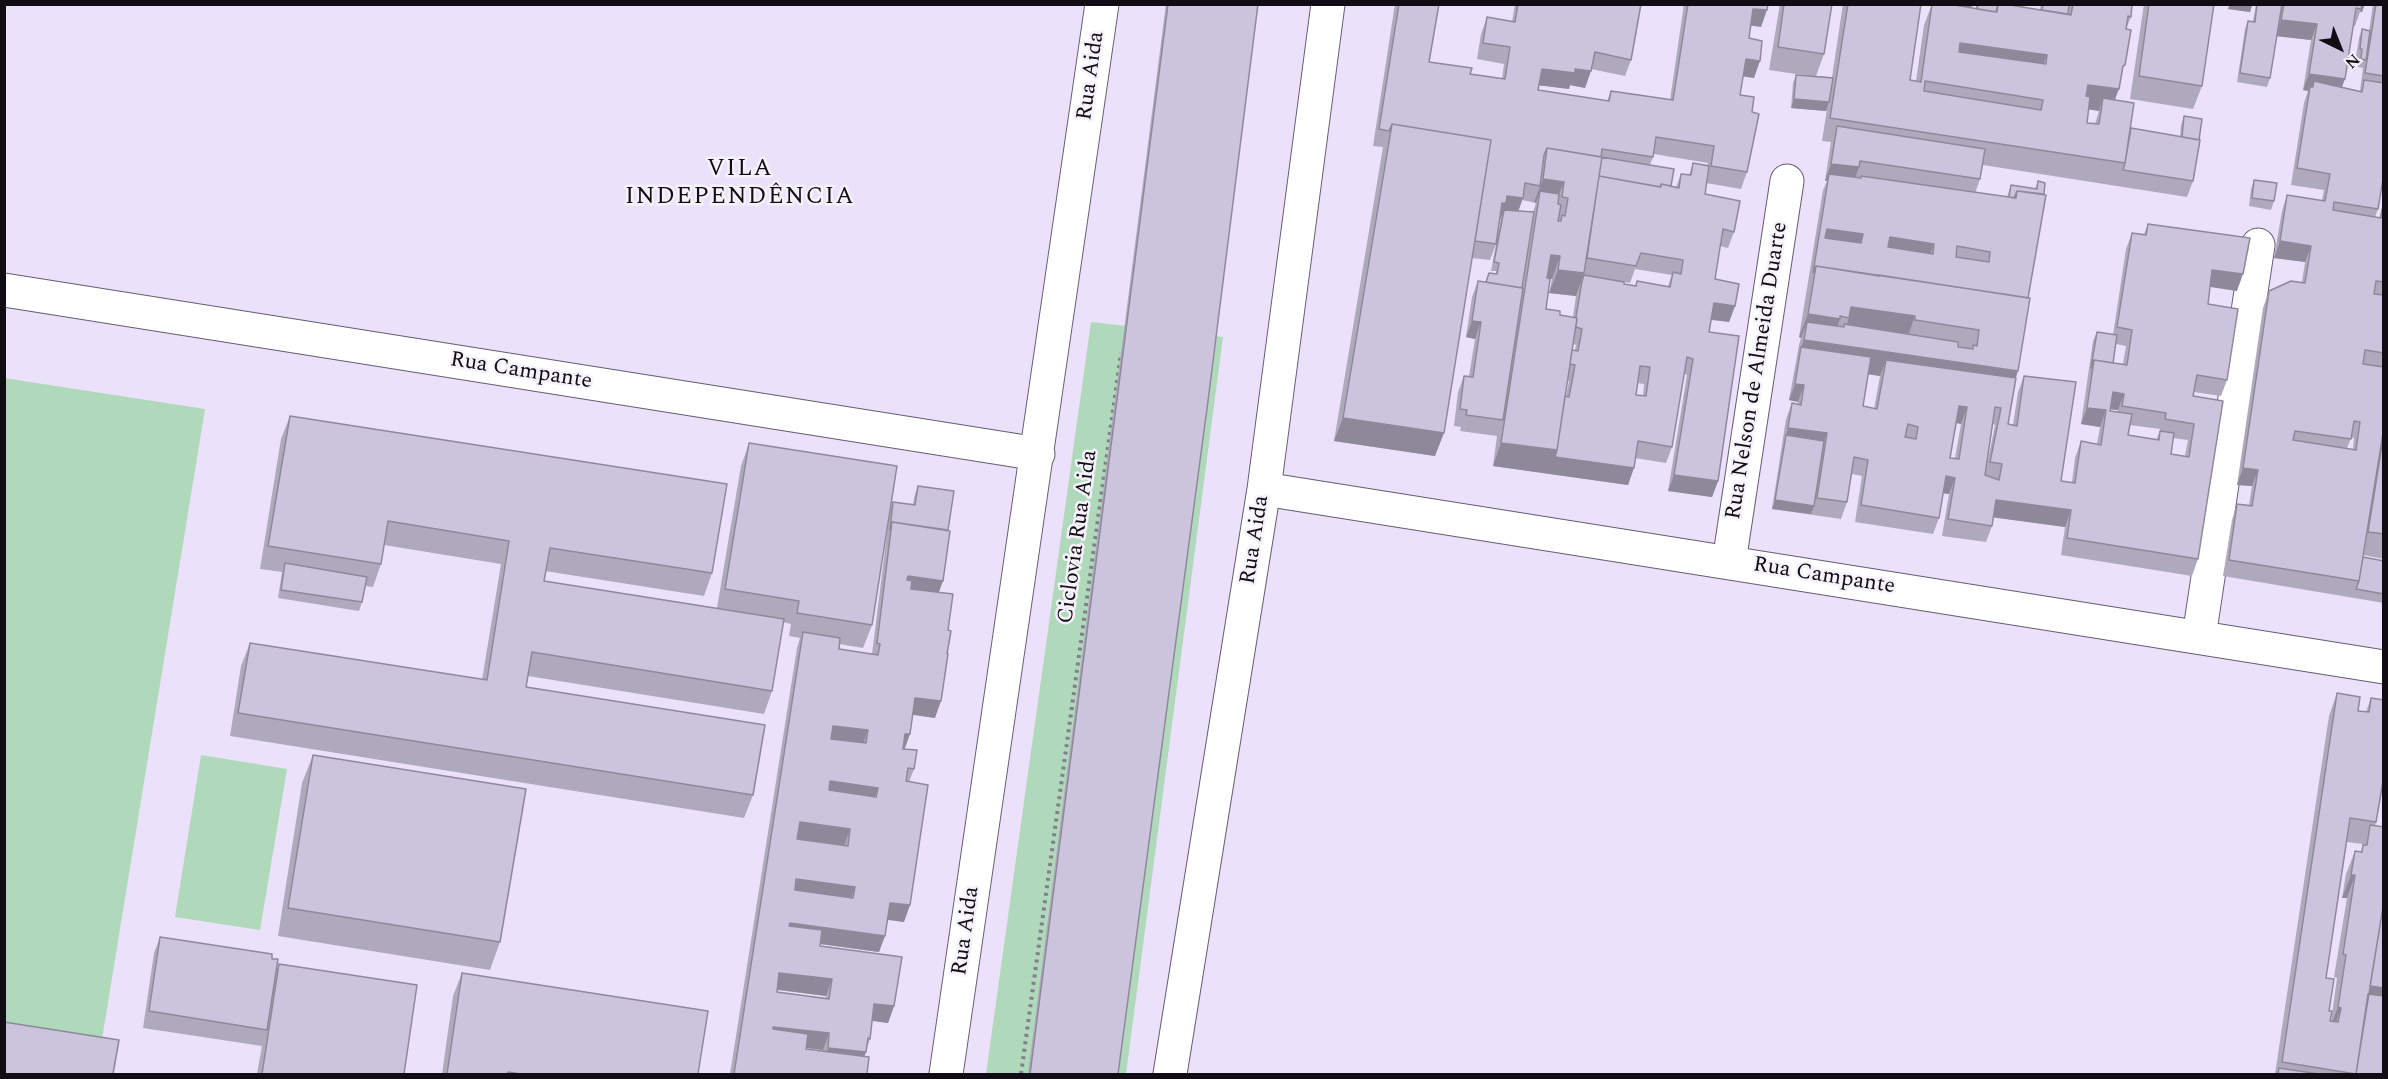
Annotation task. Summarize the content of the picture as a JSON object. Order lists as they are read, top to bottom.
{
  "streets": {
    "street": ["Rua Aida", "Rua Nelson de Almeida Duarte", "Rua Campante"],
    "path": ["Ciclovia Rua Aida"]
  },
  "crossings": [
    ["Rua Aida", "Rua Campante"],
    ["Rua Nelson de Almeida Duarte", "Rua Campante"]
  ],
  "districts": ["VILA INDEPENDÊNCIA"],
  "north": "bottom right"
}
